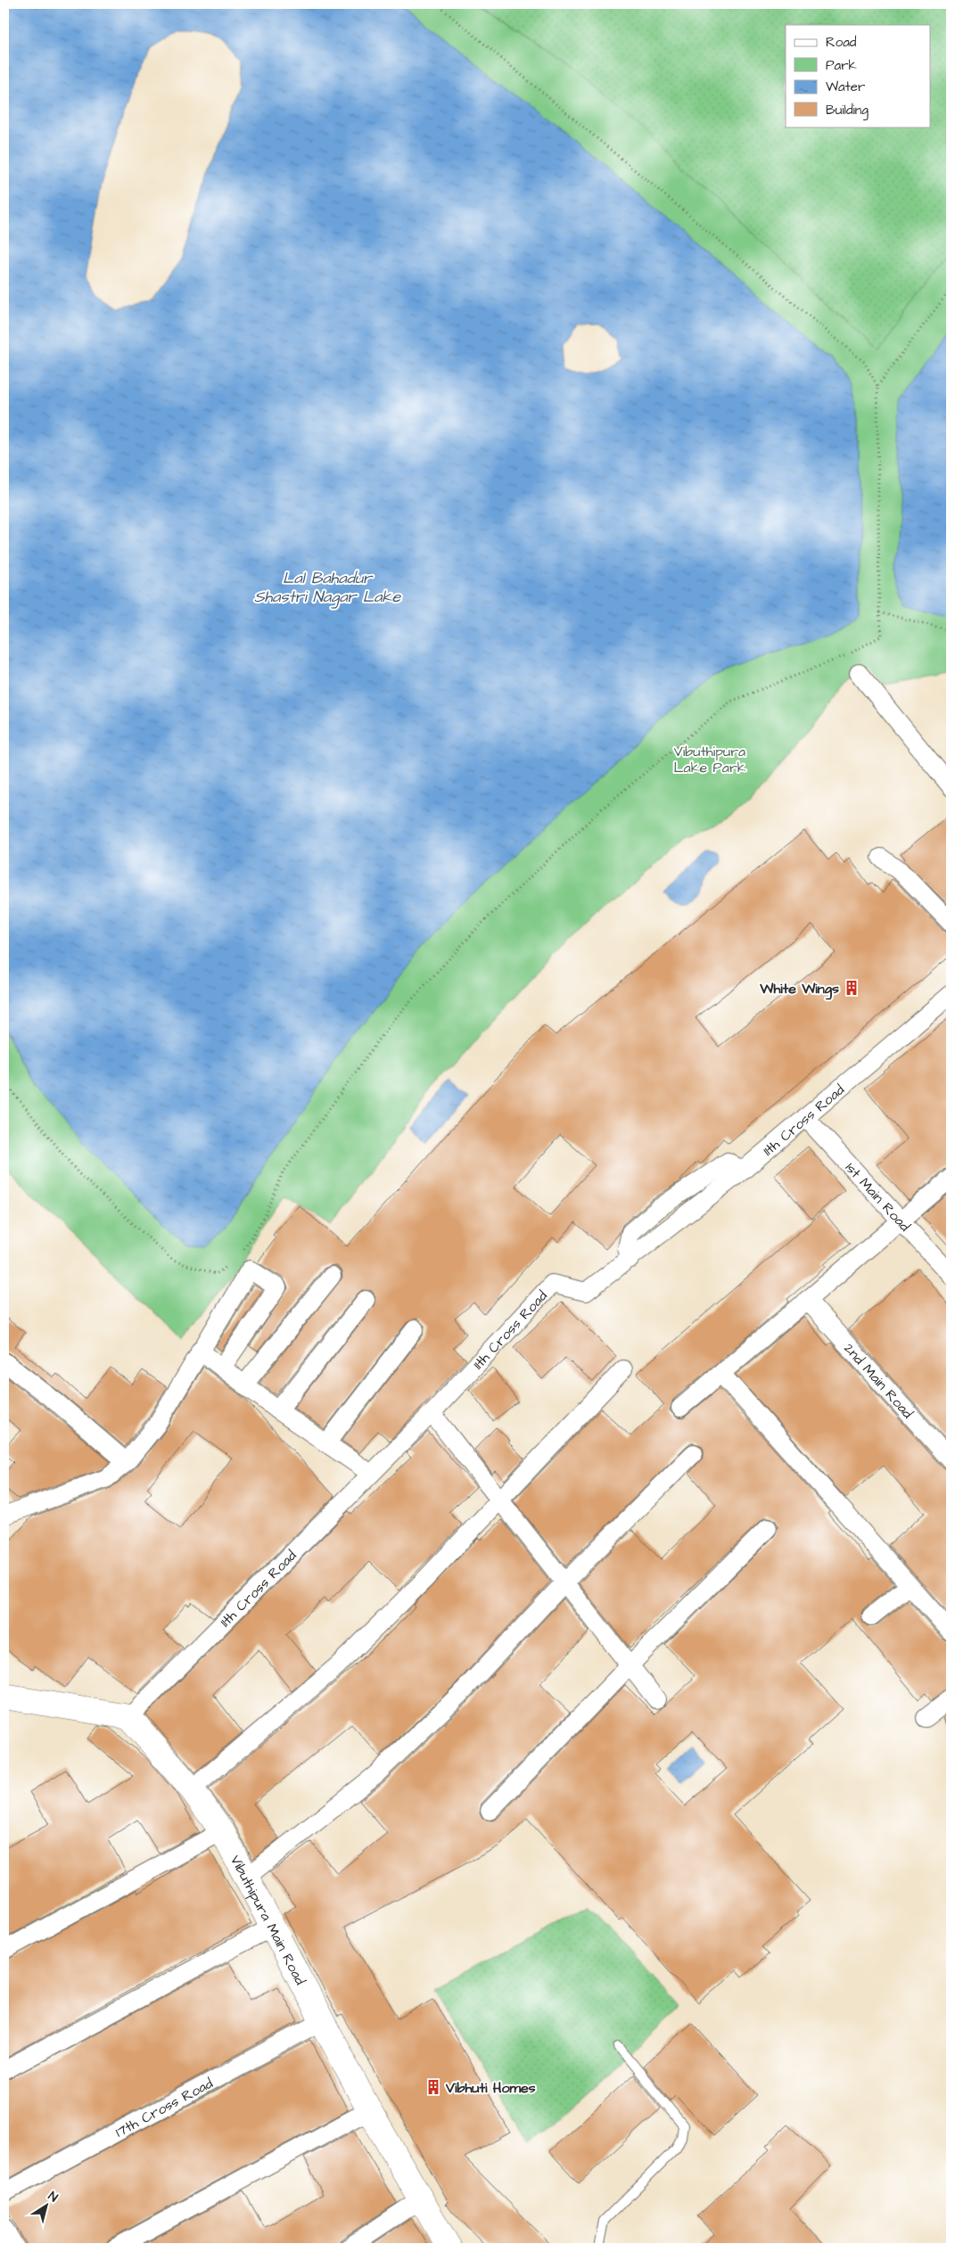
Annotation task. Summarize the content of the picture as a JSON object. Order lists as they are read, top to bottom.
{
  "streets": {
    "street": [
      "11th Cross Road",
      "1st Main Road",
      "2nd Main Road",
      "Vibuthipura Main Road",
      "17th Cross Road"
    ]
  },
  "crossings": [
    ["11th Cross Road", "1st Main Road"],
    ["11th Cross Road", "Vibuthipura Main Road"],
    ["Vibuthipura Main Road", "17th Cross Road"]
  ],
  "water": ["Lal Bahadur Shastri Nagar Lake"],
  "parks": ["Vibuthipura Lake Park"],
  "places": {
    "building": ["White Wings", "Vibhuti Homes"]
  },
  "legend": [
    "Road",
    "Park",
    "Water",
    "Building"
  ],
  "north": "top right"
}
